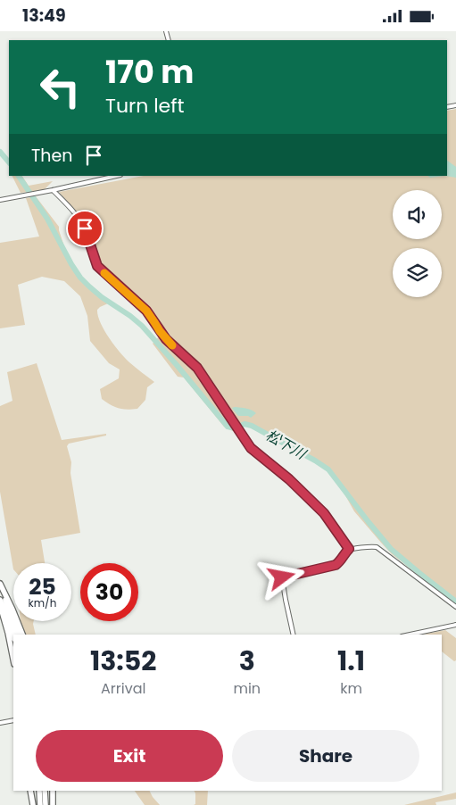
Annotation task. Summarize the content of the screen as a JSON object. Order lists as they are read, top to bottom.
{
  "water": ["松下川"],
  "page": {
    "status": "13:49",
    "turn": ["170 m", "Turn left"],
    "then": "Then",
    "speed": "25 km/h",
    "limit": "30",
    "eta": [
      "13:52",
      "Arrival",
      "3",
      "min",
      "1.1",
      "km"
    ],
    "buttons": ["Exit", "Share"]
  }
}
